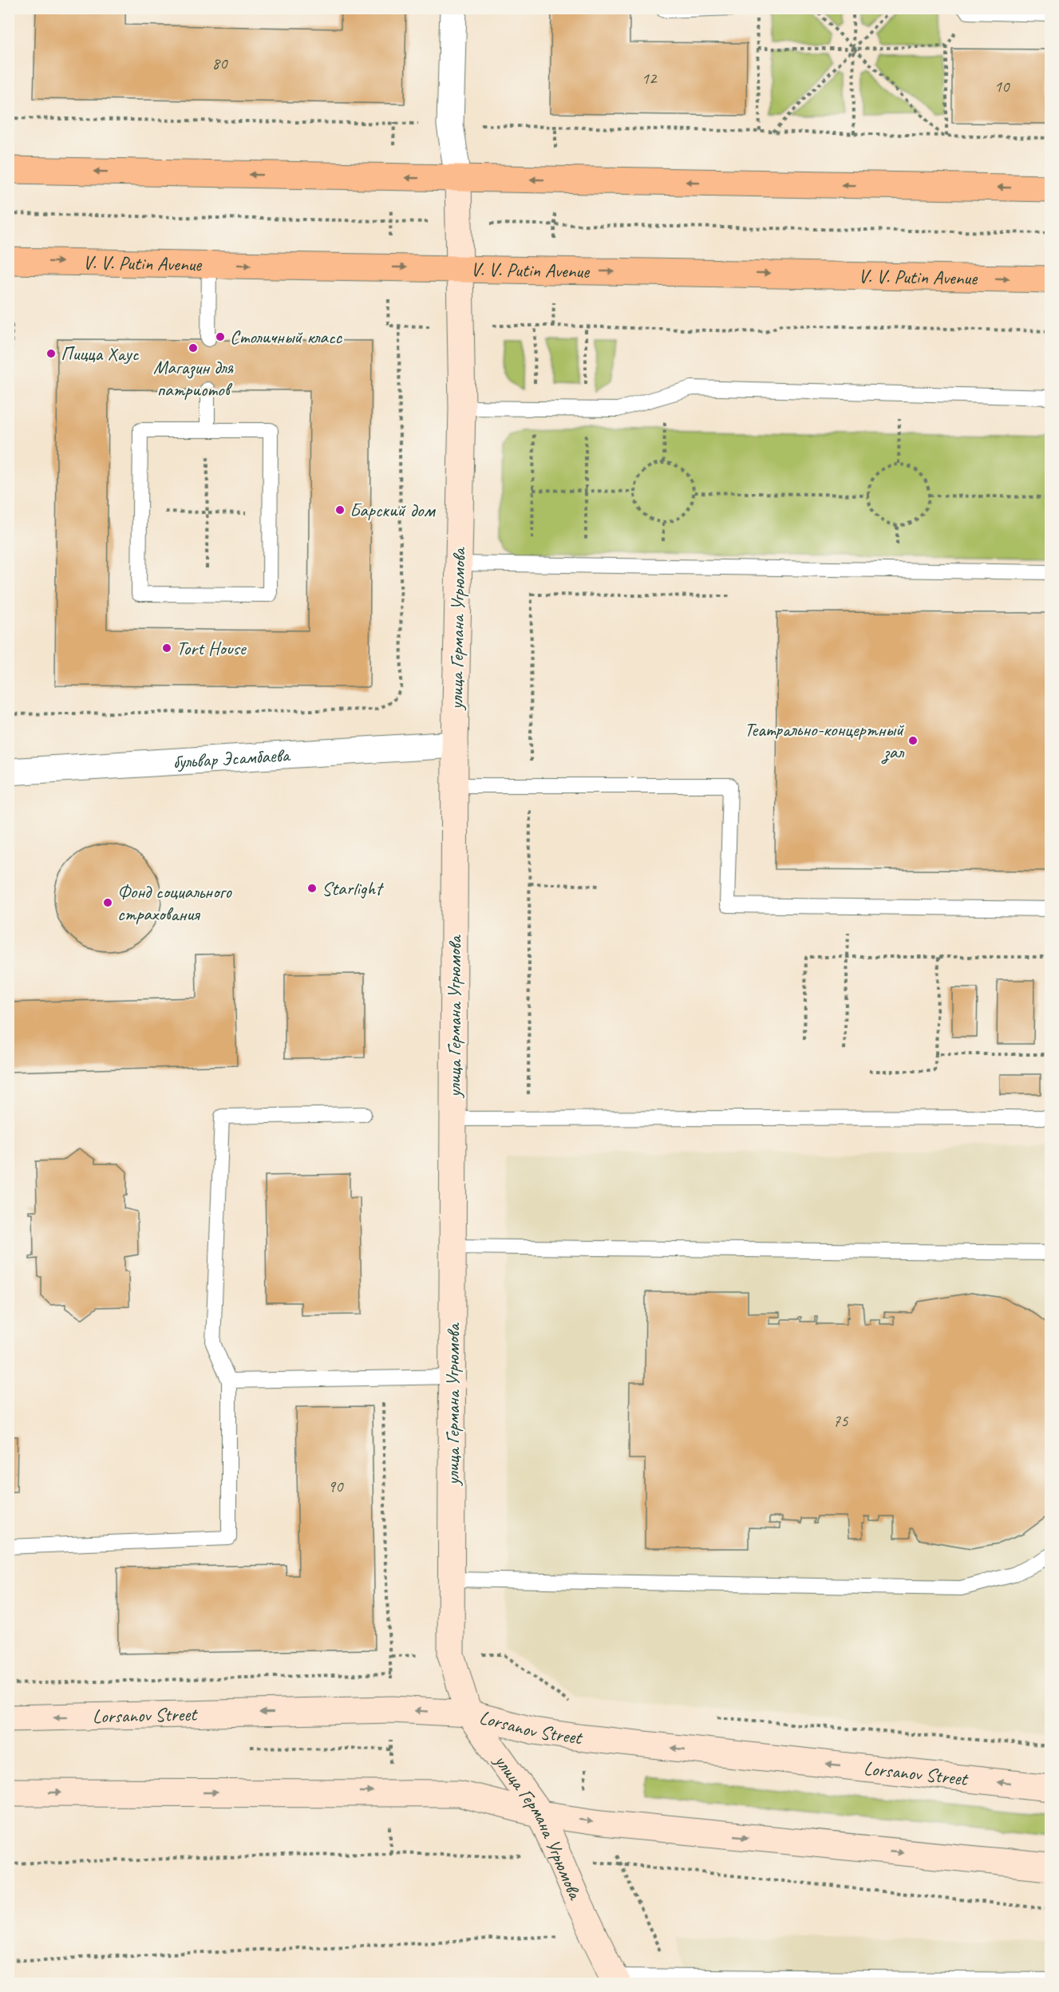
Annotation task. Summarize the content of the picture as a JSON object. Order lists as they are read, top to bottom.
{
  "streets": {
    "main road": ["V. V. Putin Avenue", "улица Германа Угрюмова", "Lorsanov Street"],
    "street": ["бульвар Эсамбаева"]
  },
  "crossings": [
    ["V. V. Putin Avenue", "улица Германа Угрюмова"],
    ["улица Германа Угрюмова", "бульвар Эсамбаева"],
    ["улица Германа Угрюмова", "Lorsanov Street"]
  ],
  "places": [
    "Столичный класс",
    "Магазин для патриотов",
    "Пицца Хаус",
    "Барский дом",
    "Tort House",
    "Театрально-концертный зал",
    "Starlight",
    "Фонд социального страхования"
  ],
  "house_numbers": [
    "80",
    "12",
    "10",
    "75",
    "90"
  ]
}
